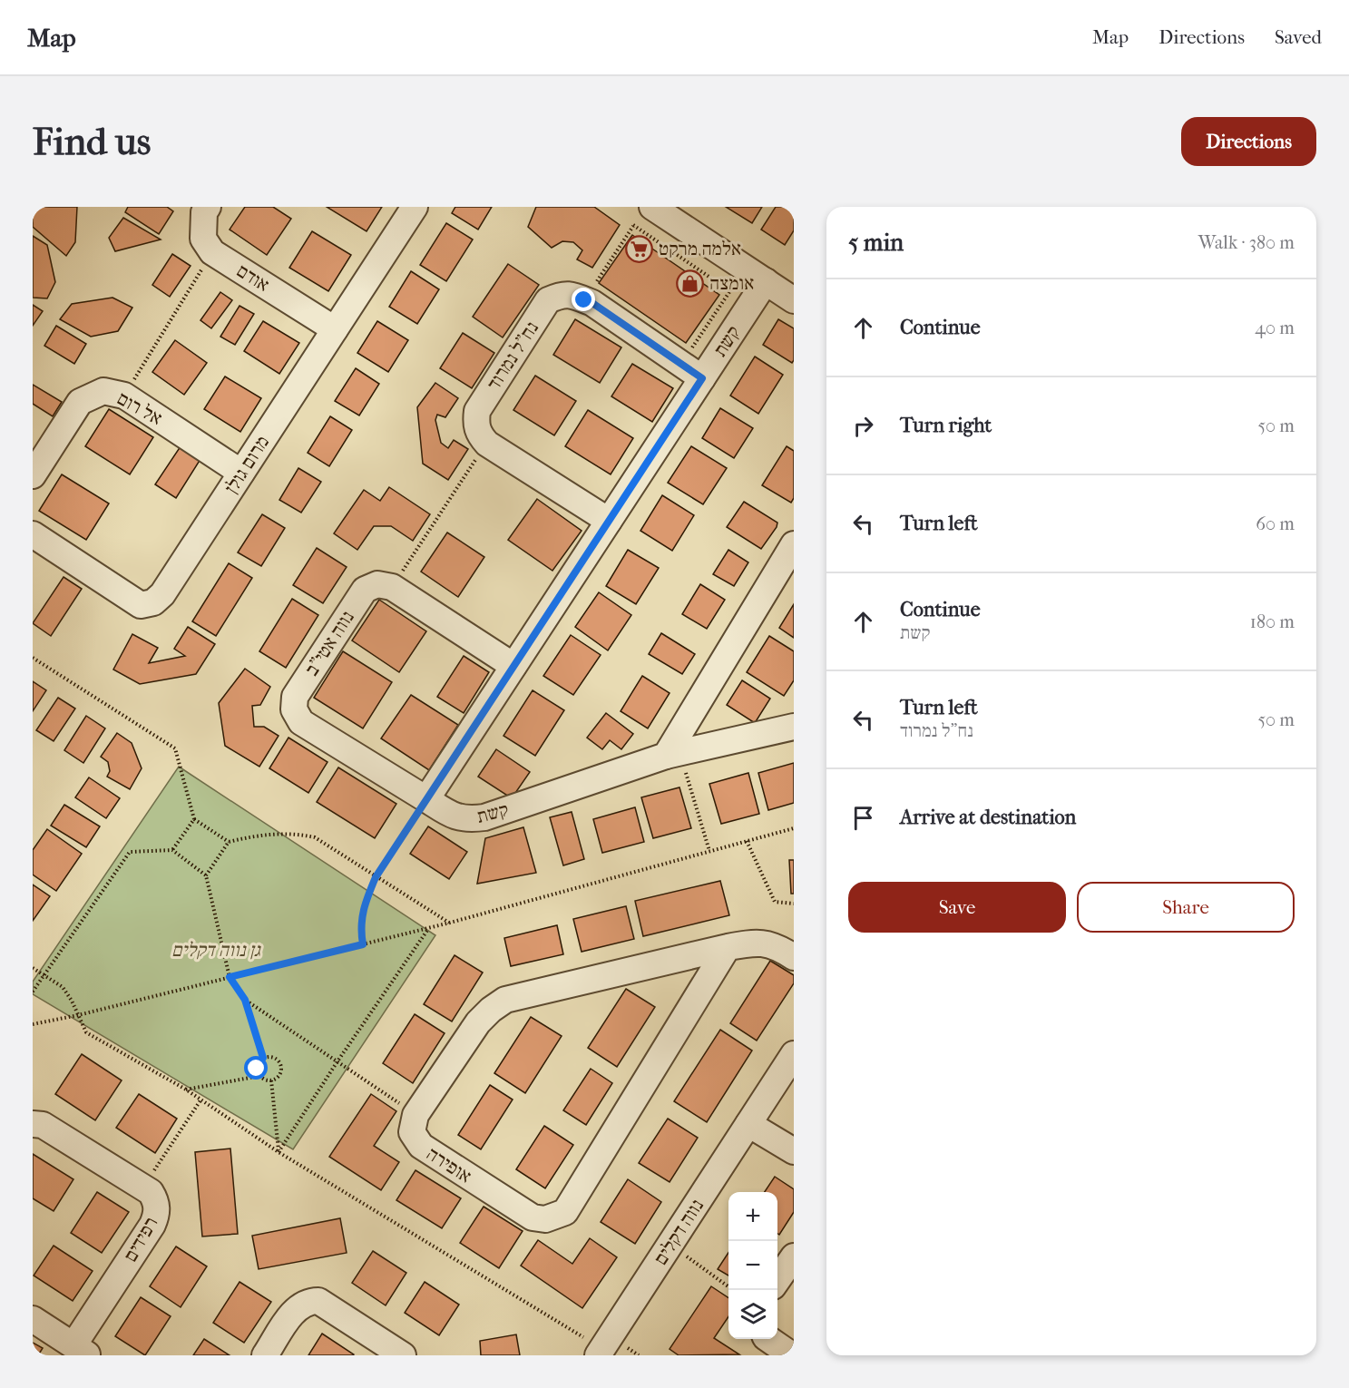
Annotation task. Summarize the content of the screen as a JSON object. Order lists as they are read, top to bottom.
{
  "streets": {
    "street": [
      "אודם",
      "קשת",
      "נח\"ל נמרוד",
      "אל רום",
      "מרום גולן",
      "נווה אטי\"ב",
      "אופירה",
      "נווה דקלים",
      "רפידים"
    ]
  },
  "crossings": [
    ["אודם", "מרום גולן"],
    ["קשת", "נח\"ל נמרוד"],
    ["קשת", "נווה אטי\"ב"],
    ["אל רום", "מרום גולן"]
  ],
  "parks": ["גן נווה דקלים"],
  "places": {
    "supermarket": ["אלמה מרקט"],
    "shop": ["אומצה"]
  },
  "page": {
    "header": "Map",
    "nav": ["Map", "Directions", "Saved"],
    "buttons": [
      "Directions",
      ["Save", "Share"]
    ],
    "title": "Find us",
    "heading": ["5 min", "Walk · 380 m"],
    "list": [
      ["Continue", "40 m"],
      ["Turn right", "50 m"],
      ["Turn left", "60 m"],
      ["Continue", "קשת", "180 m"],
      ["Turn left", "נח\"ל נמרוד", "50 m"],
      "Arrive at destination"
    ],
    "map_buttons": ["+", "−"]
  }
}
